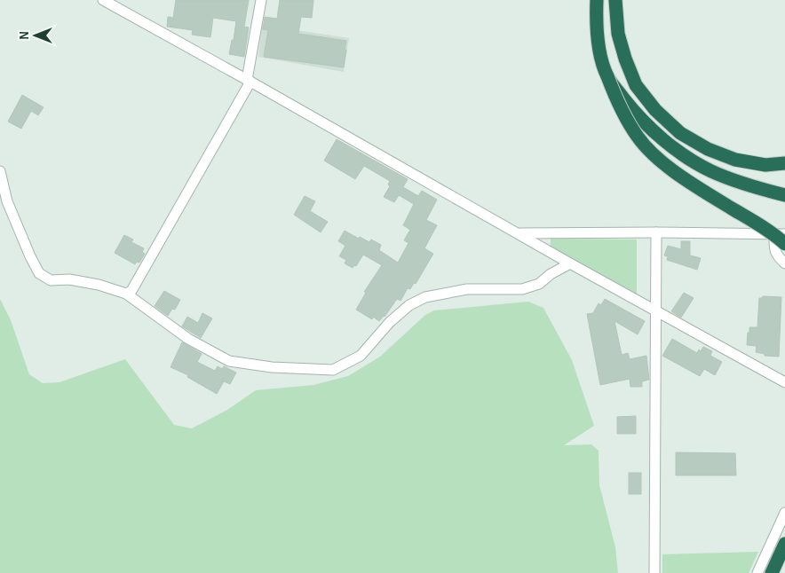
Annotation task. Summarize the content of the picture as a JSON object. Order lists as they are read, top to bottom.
{
  "north": "left"
}
